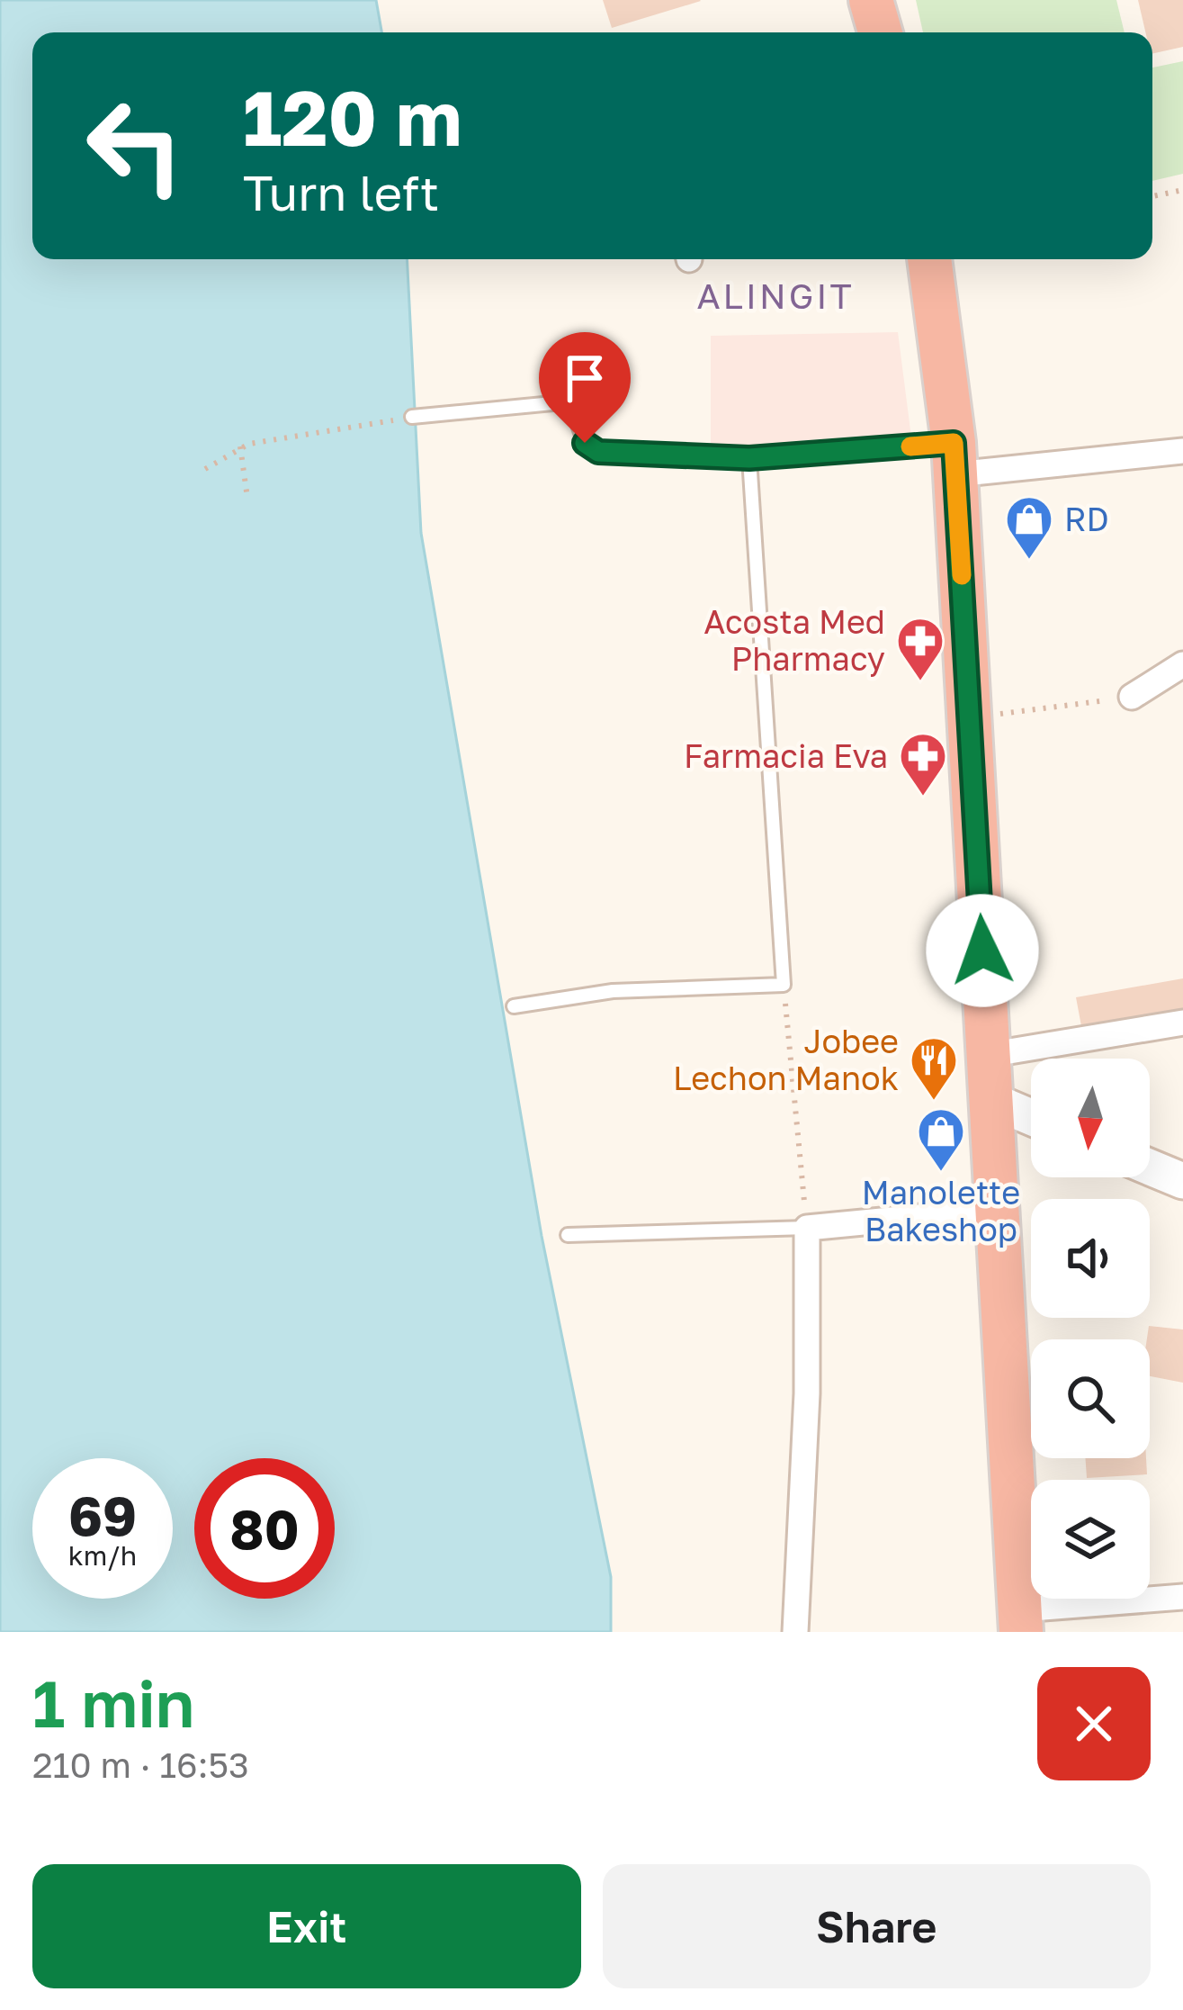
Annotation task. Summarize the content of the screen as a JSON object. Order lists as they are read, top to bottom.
{
  "districts": ["ALINGIT"],
  "places": {
    "shop": ["RD", "Manolette Bakeshop"],
    "pharmacy": ["Acosta Med Pharmacy", "Farmacia Eva"],
    "restaurant": ["Jobee Lechon Manok"]
  },
  "north": "bottom",
  "page": {
    "turn": ["120 m", "Turn left"],
    "speed": "69 km/h",
    "limit": "80",
    "heading": ["1 min", "210 m · 16:53"],
    "buttons": ["Exit", "Share"]
  }
}
